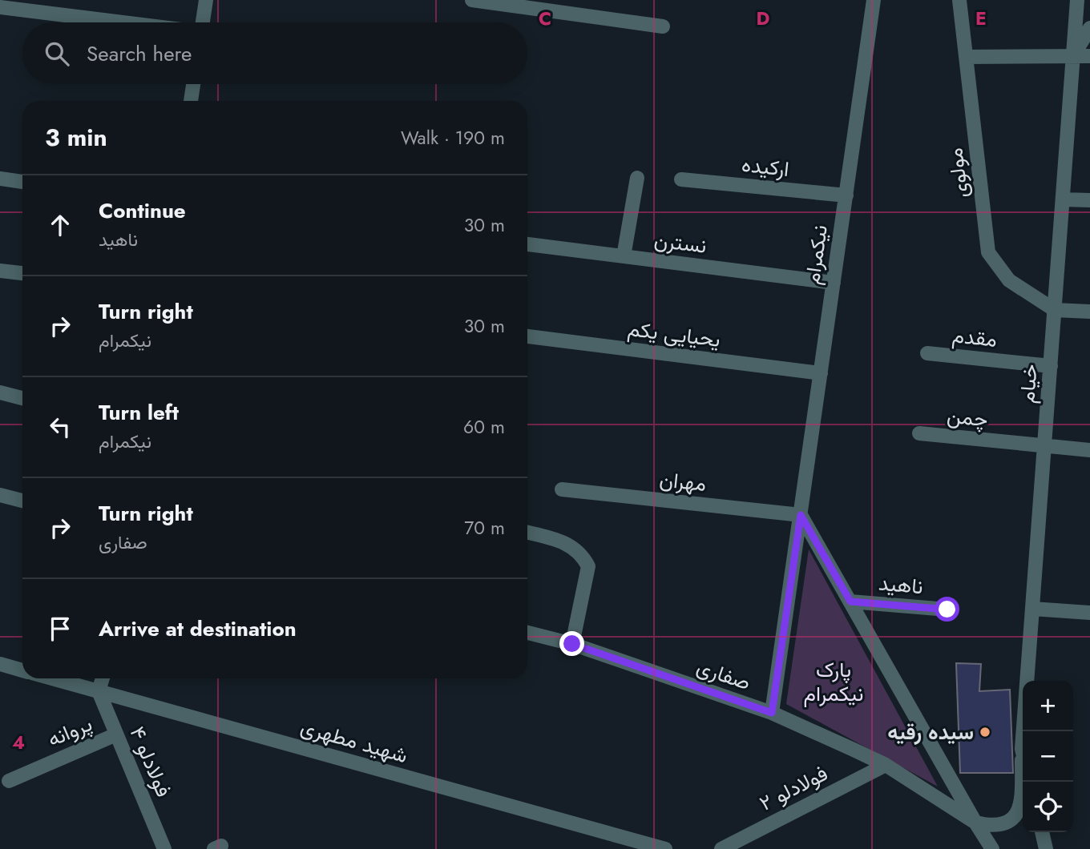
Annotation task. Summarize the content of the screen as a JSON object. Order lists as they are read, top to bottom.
{
  "streets": {
    "street": [
      "ارکیده",
      "مولوی",
      "نسترن",
      "نیکمرام",
      "یحیایی یکم",
      "مقدم",
      "خیام",
      "چمن",
      "مهران",
      "ناهید",
      "صفاری",
      "پروانه",
      "شهید مطهری",
      "فولادلو ۴",
      "فولادلو ۲"
    ]
  },
  "crossings": [
    ["ارکیده", "نیکمرام"],
    ["مولوی", "خیام"],
    ["نسترن", "نیکمرام"],
    ["نیکمرام", "یحیایی یکم"],
    ["نیکمرام", "مهران"],
    ["نیکمرام", "صفاری"],
    ["مقدم", "خیام"],
    ["خیام", "چمن"],
    ["صفاری", "فولادلو ۲"],
    ["پروانه", "فولادلو ۴"],
    ["شهید مطهری", "فولادلو ۴"]
  ],
  "parks": ["پارک نیکمرام"],
  "places": ["سیده رقیه"],
  "page": {
    "search": "Search here",
    "heading": ["3 min", "Walk · 190 m"],
    "list": [
      ["Continue", "ناهید", "30 m"],
      ["Turn right", "نیکمرام", "30 m"],
      ["Turn left", "نیکمرام", "60 m"],
      ["Turn right", "صفاری", "70 m"],
      "Arrive at destination"
    ],
    "map_buttons": ["+", "−"]
  },
  "grid": {
    "columns": ["C", "D", "E"],
    "rows": ["4"]
  }
}
